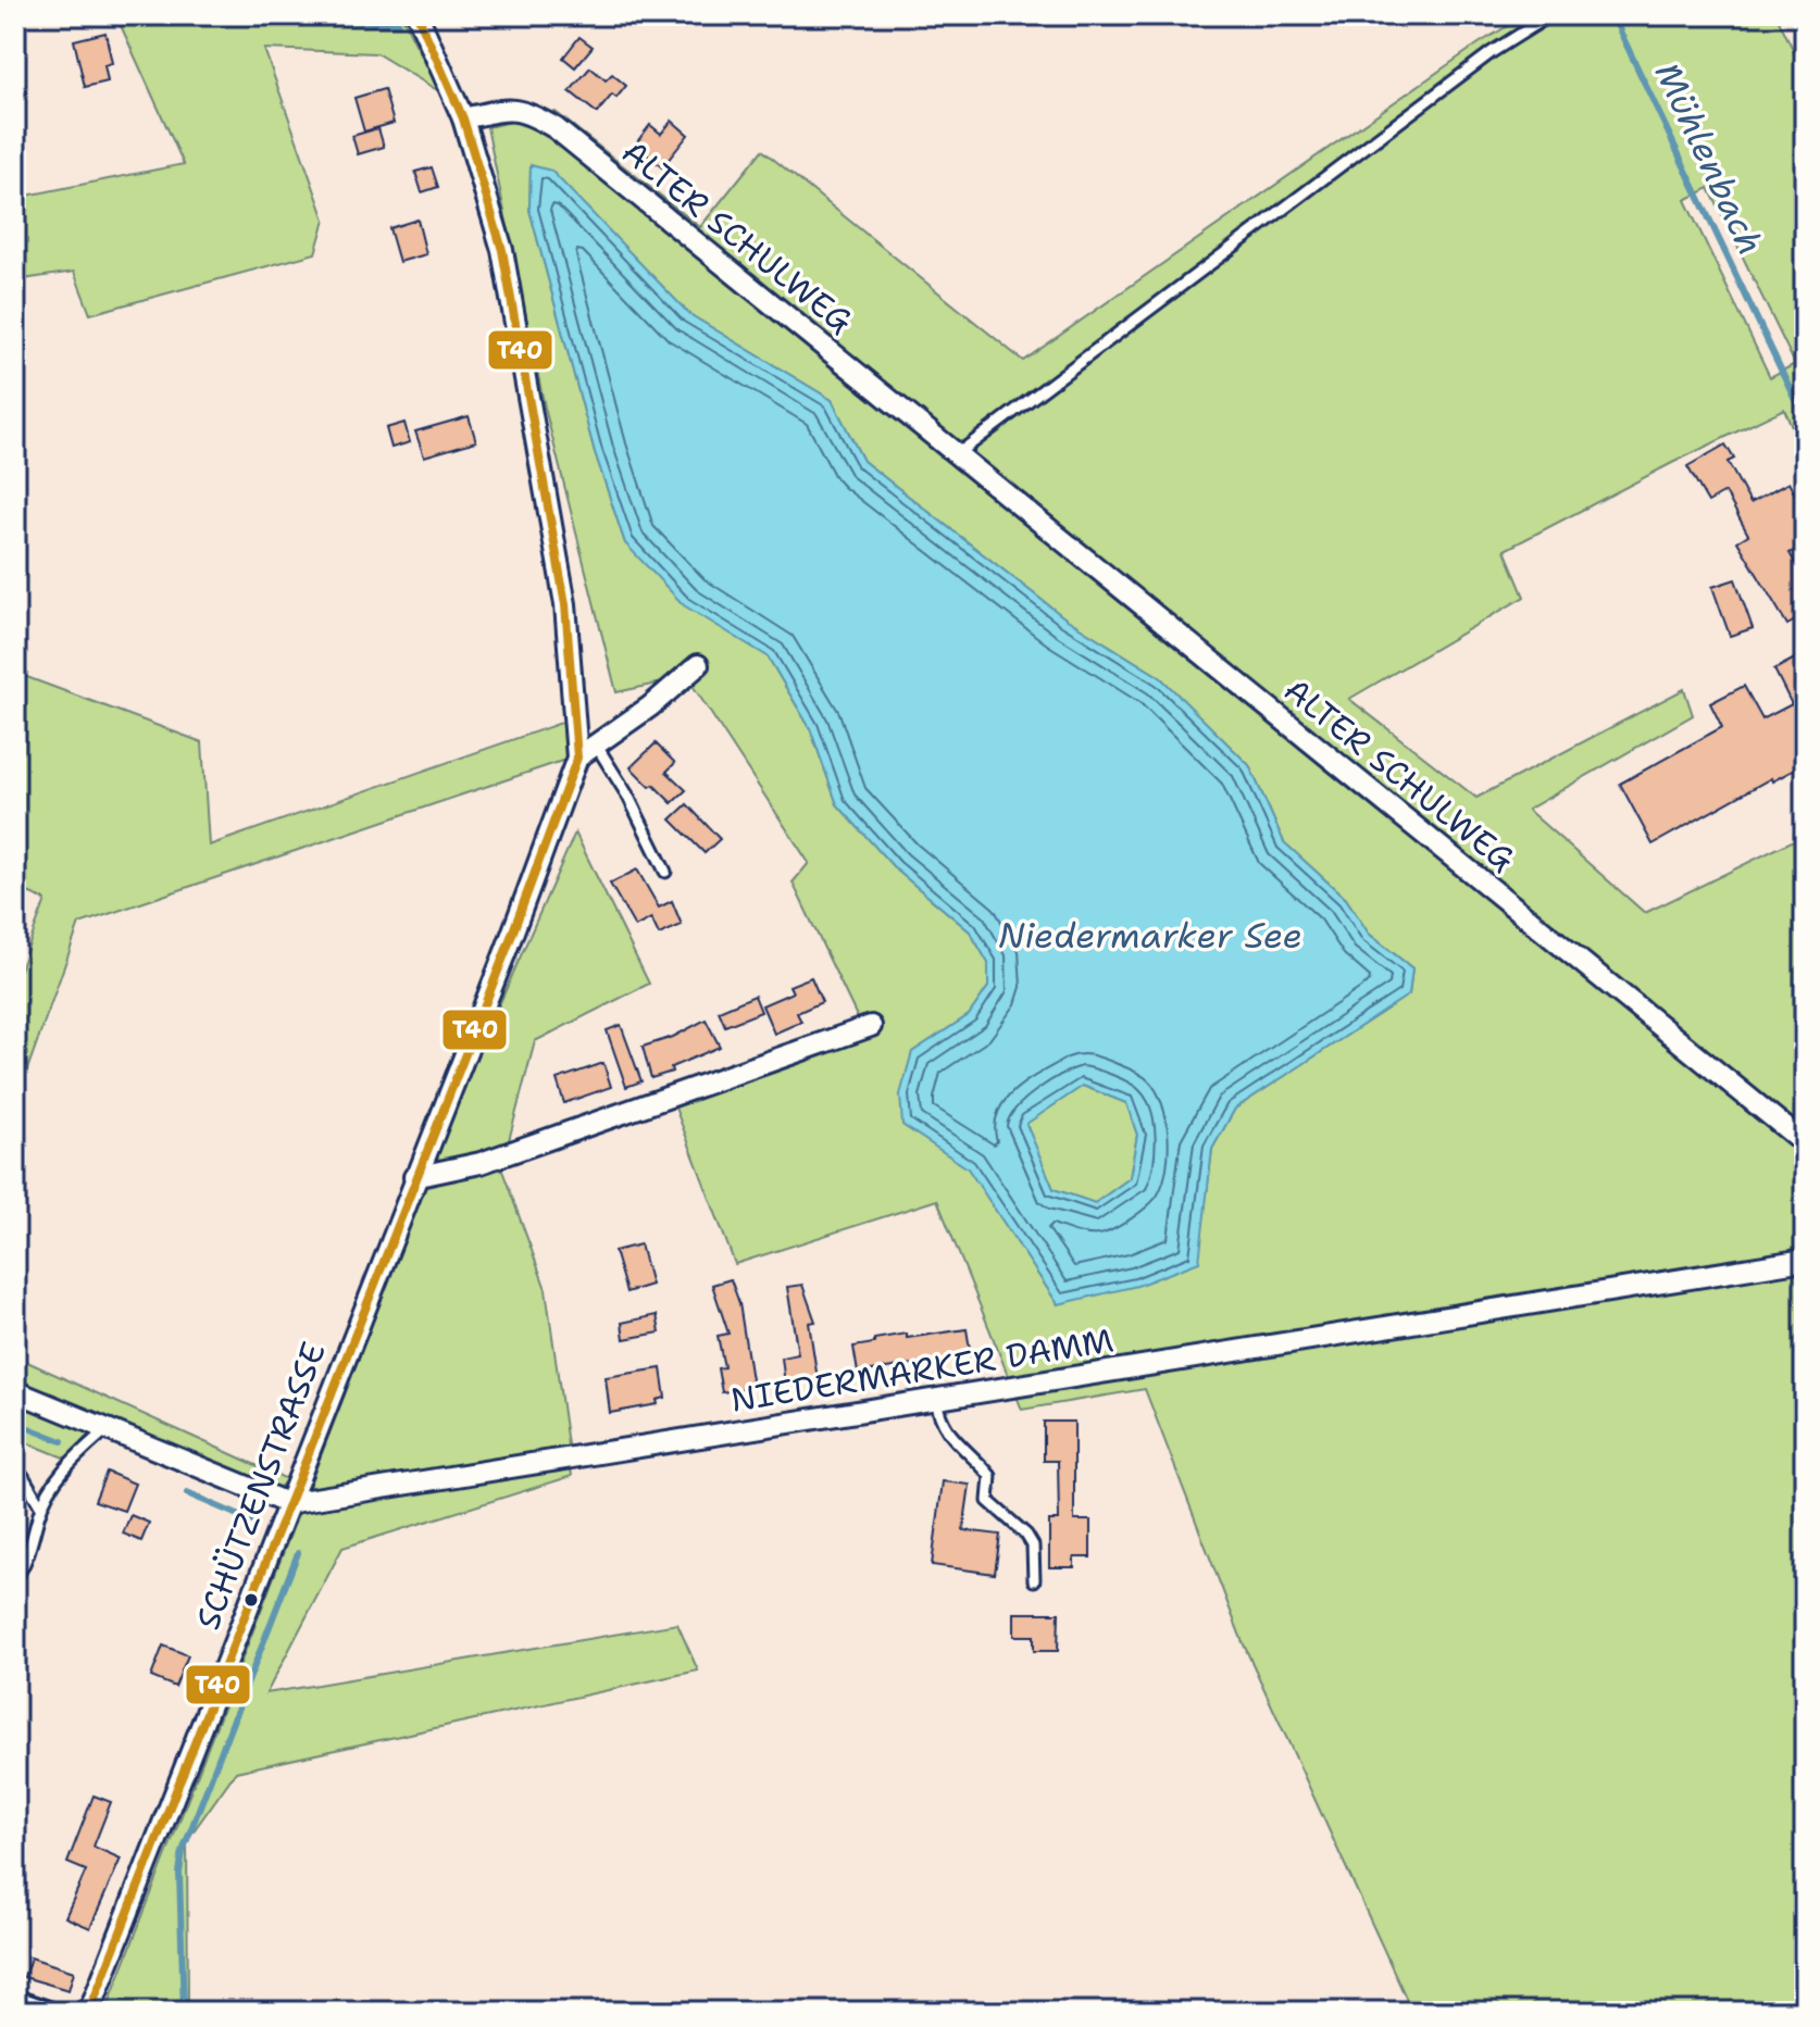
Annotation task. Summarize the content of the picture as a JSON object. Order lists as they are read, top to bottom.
{
  "streets": {
    "street": ["ALTER SCHULWEG", "NIEDERMARKER DAMM", "SCHÜTZENSTRASSE"]
  },
  "crossings": [
    ["ALTER SCHULWEG", "SCHÜTZENSTRASSE"],
    ["NIEDERMARKER DAMM", "SCHÜTZENSTRASSE"]
  ],
  "water": ["Mühlenbach", "Niedermarker See"],
  "lines": ["transit line T40"]
}
